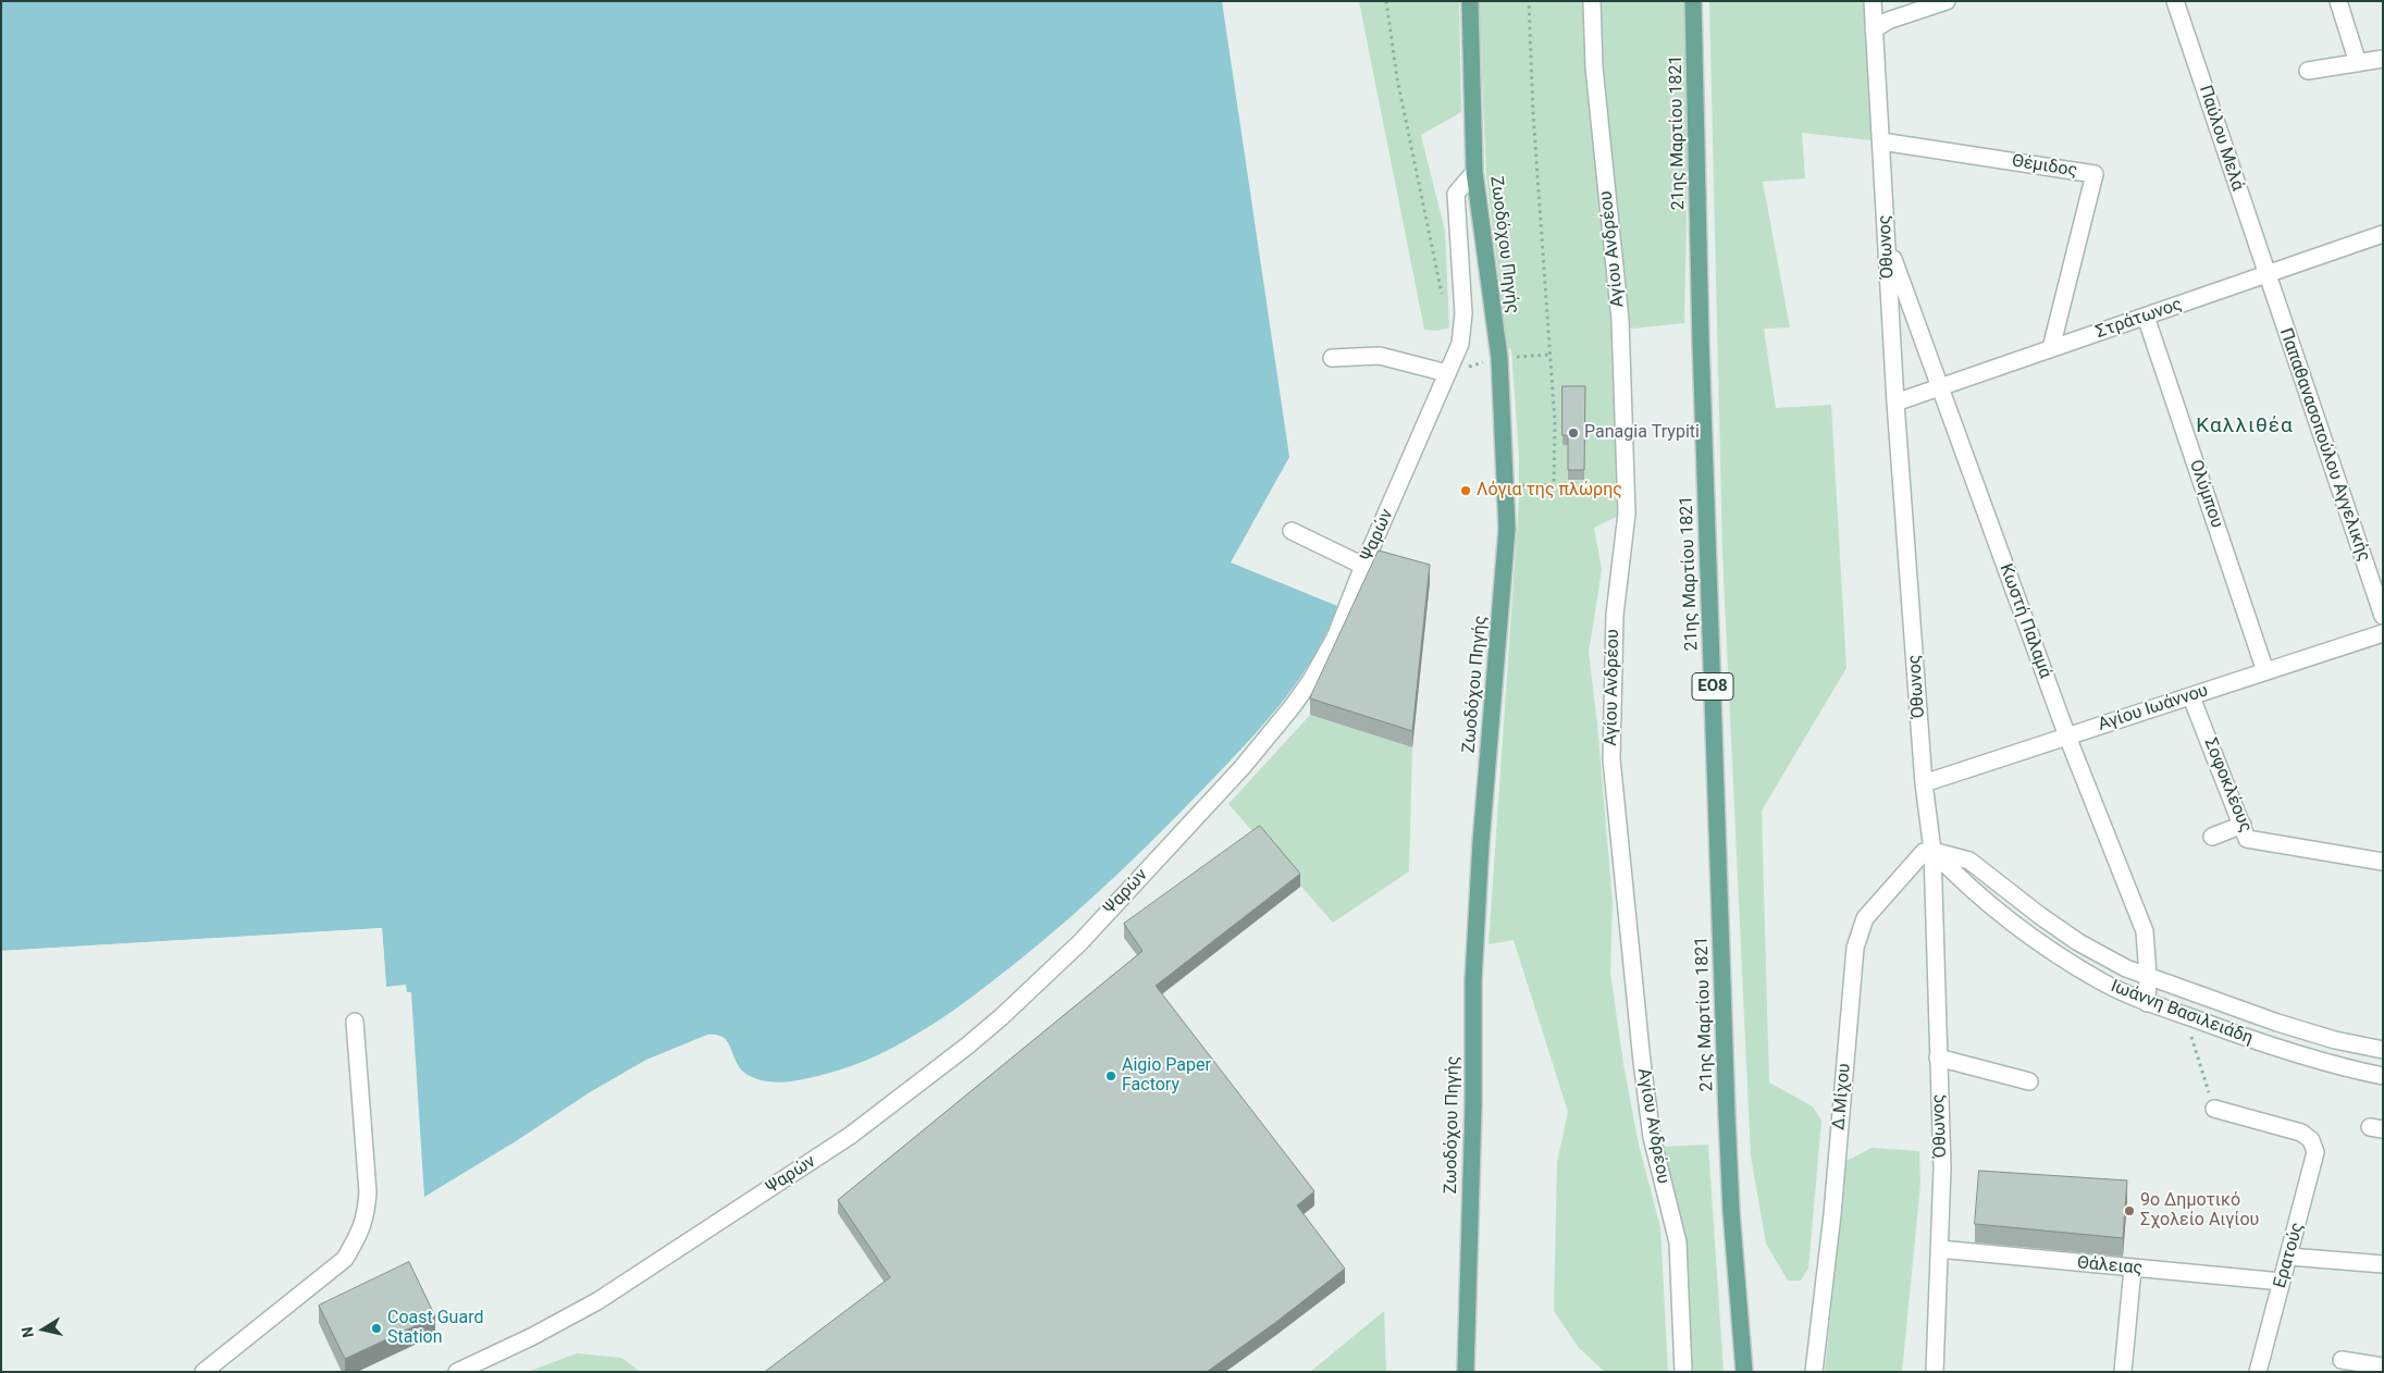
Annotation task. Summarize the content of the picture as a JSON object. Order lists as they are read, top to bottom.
{
  "streets": {
    "main road": ["21ης Μαρτίου 1821", "Ζωοδόχου Πηγής", "ΕΟ8"],
    "street": [
      "Παύλου Μελά",
      "Θέμιδος",
      "Όθωνος",
      "Αγίου Ανδρέου",
      "Στράτωνος",
      "Παπαθανασοπούλου Αγγελικής",
      "Ολύμπου",
      "Ψαρών",
      "Κωστή Παλαμά",
      "Αγίου Ιωάννου",
      "Σοφοκλέους",
      "Ιωάννη Βασιλειάδη",
      "Δ.Μίχου",
      "Ερατούς",
      "Θάλειας"
    ]
  },
  "crossings": [
    ["Παύλου Μελά", "Στράτωνος"],
    ["Παύλου Μελά", "Παπαθανασοπούλου Αγγελικής"],
    ["Θέμιδος", "Όθωνος"],
    ["Θέμιδος", "Στράτωνος"],
    ["Ζωοδόχου Πηγής", "Ψαρών"],
    ["Όθωνος", "Στράτωνος"],
    ["Όθωνος", "Κωστή Παλαμά"],
    ["Όθωνος", "Αγίου Ιωάννου"],
    ["Όθωνος", "Ιωάννη Βασιλειάδη"],
    ["Όθωνος", "Δ.Μίχου"],
    ["Όθωνος", "Θάλειας"],
    ["Στράτωνος", "Παπαθανασοπούλου Αγγελικής"],
    ["Στράτωνος", "Ολύμπου"],
    ["Στράτωνος", "Κωστή Παλαμά"],
    ["Ολύμπου", "Αγίου Ιωάννου"],
    ["Κωστή Παλαμά", "Αγίου Ιωάννου"],
    ["Κωστή Παλαμά", "Ιωάννη Βασιλειάδη"],
    ["Αγίου Ιωάννου", "Σοφοκλέους"],
    ["Ιωάννη Βασιλειάδη", "Δ.Μίχου"],
    ["Ερατούς", "Θάλειας"]
  ],
  "districts": ["Καλλιθέα"],
  "places": [
    "Panagia Trypiti",
    "Λόγια της πλώρης",
    "Aigio Paper Factory",
    "9ο Δημοτικό Σχολείο Αιγίου",
    "Coast Guard Station"
  ],
  "north": "left"
}
